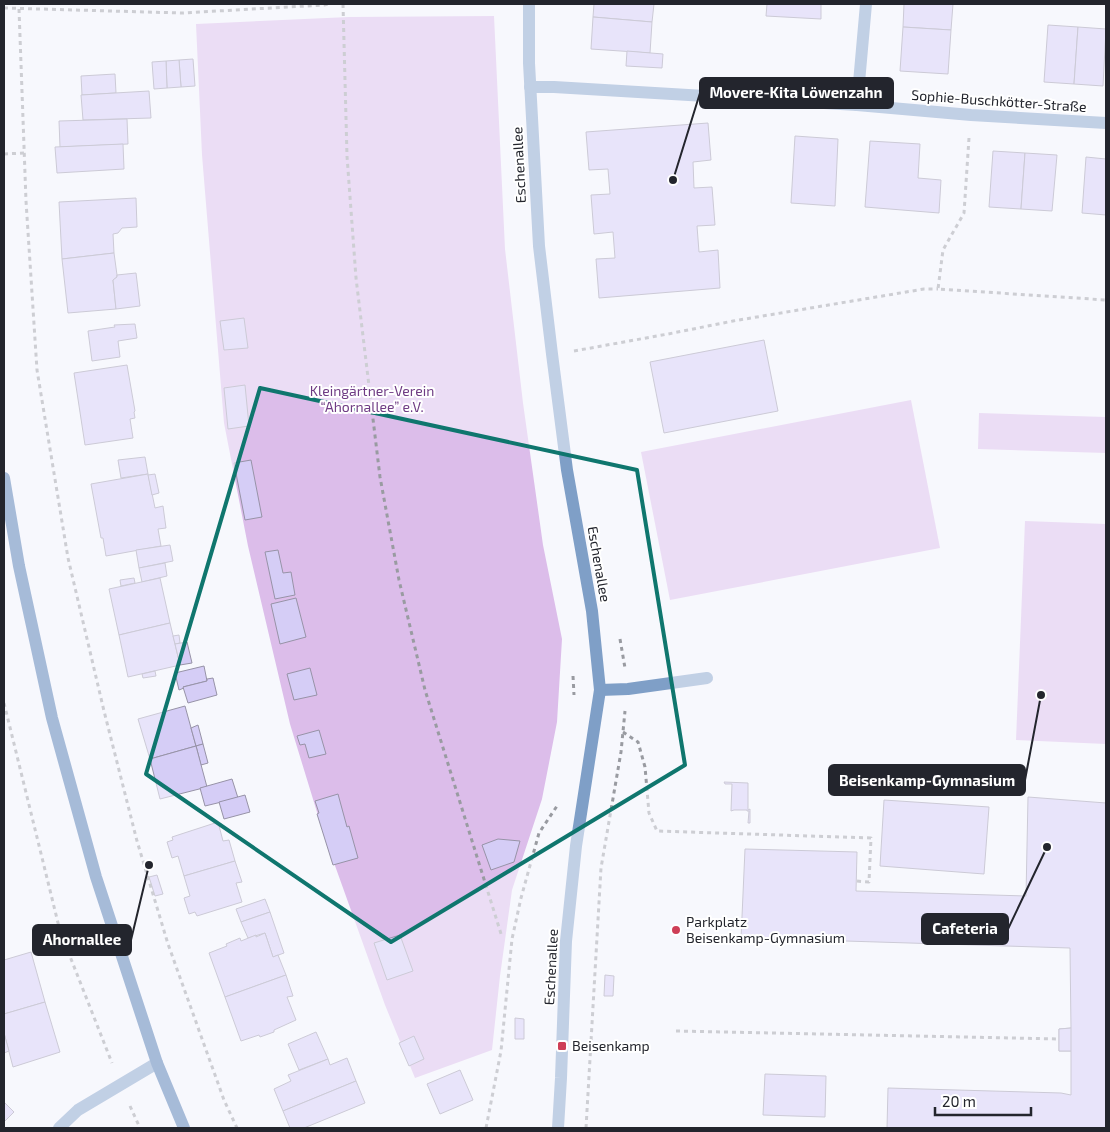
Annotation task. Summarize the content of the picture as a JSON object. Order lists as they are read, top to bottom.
{
  "streets": {
    "street": ["Sophie-Buschkötter-Straße", "Eschenallee"]
  },
  "crossings": [
    ["Sophie-Buschkötter-Straße", "Eschenallee"]
  ],
  "parks": ["Kleingärtner-Verein “Ahornallee” e.V."],
  "places": {
    "other": [
      "Movere-Kita Löwenzahn",
      "Beisenkamp-Gymnasium",
      "Cafeteria",
      "Ahornallee",
      "Parkplatz Beisenkamp-Gymnasium"
    ],
    "transit": ["Beisenkamp"]
  },
  "scale_bar": "20 m"
}
